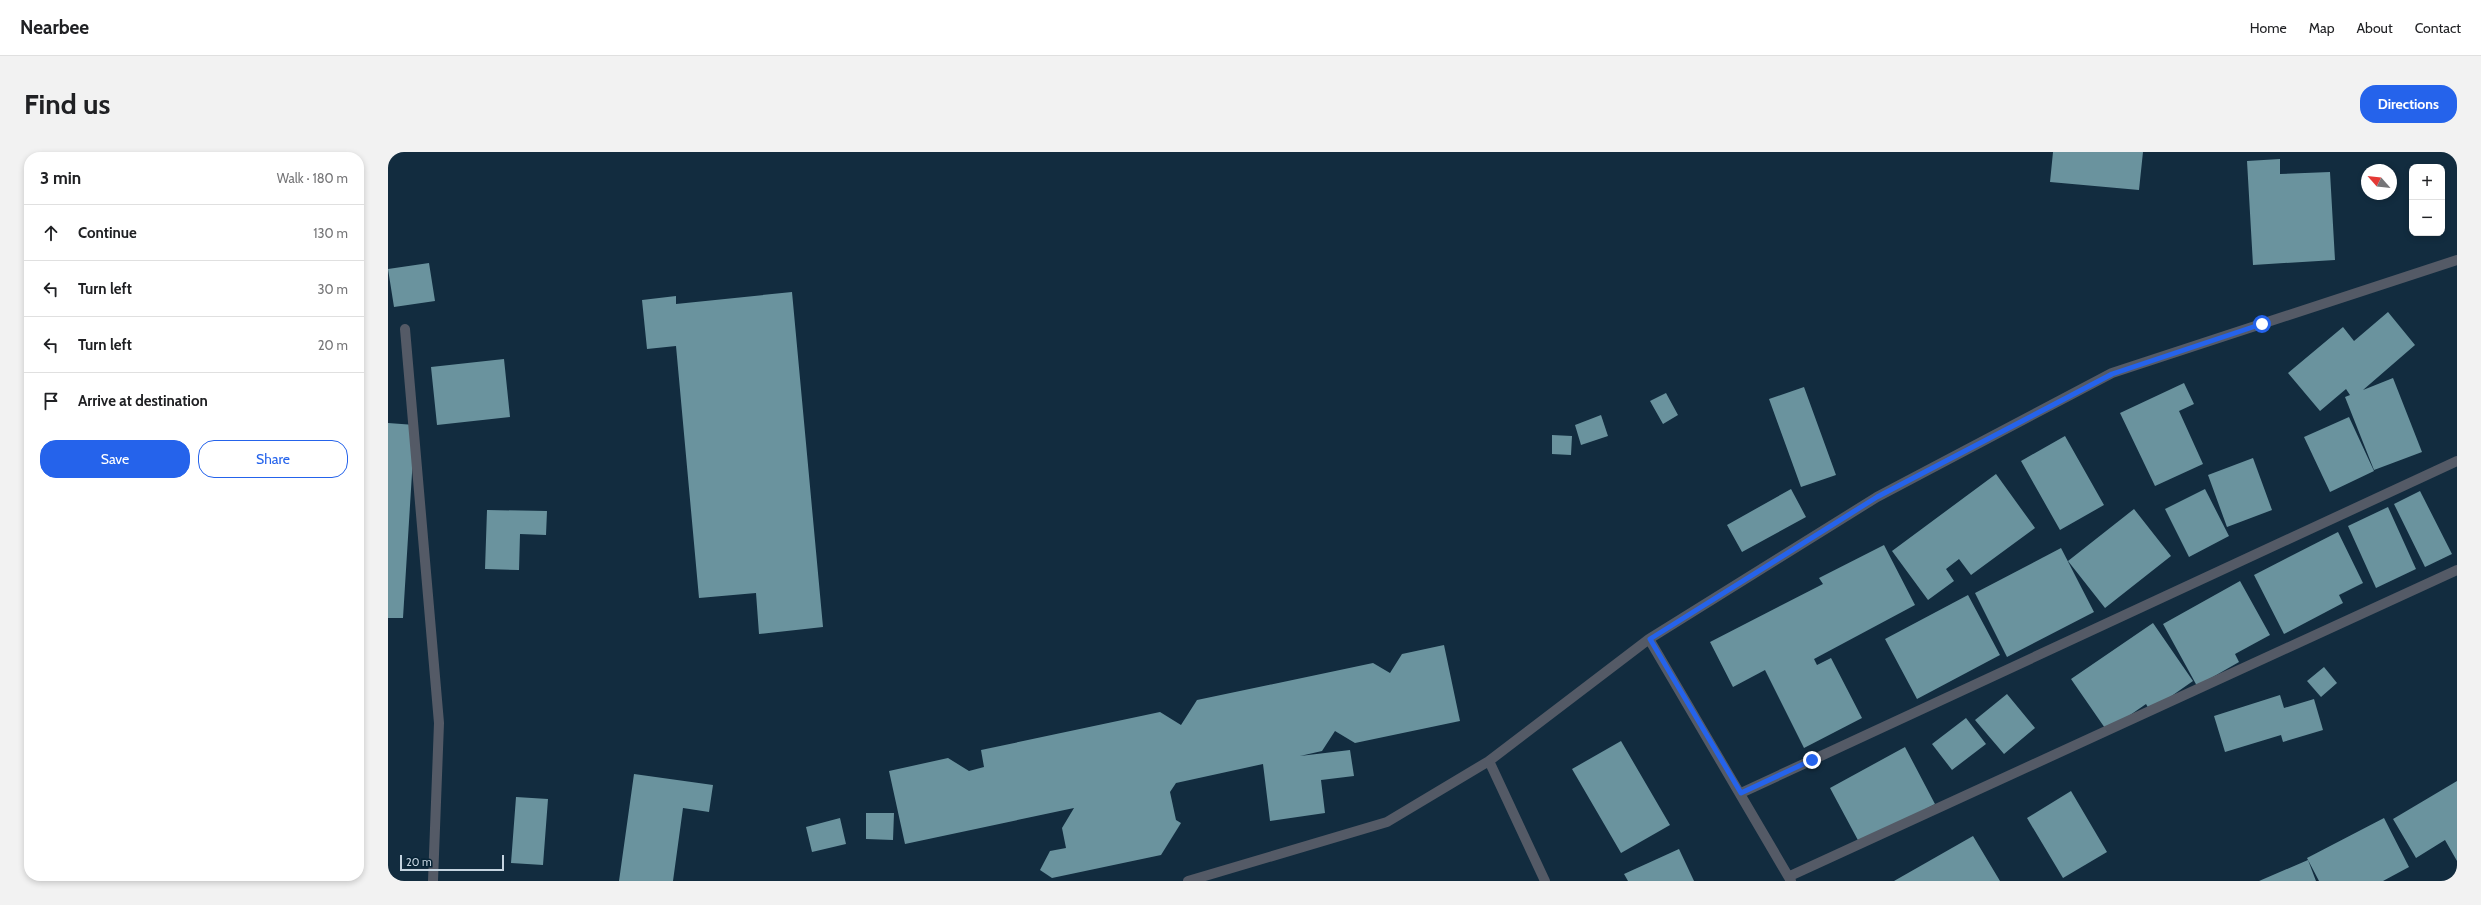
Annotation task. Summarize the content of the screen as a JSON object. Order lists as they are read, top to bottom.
{
  "scale_bar": "20 m",
  "north": "top left",
  "page": {
    "header": "Nearbee",
    "nav": [
      "Home",
      "Map",
      "About",
      "Contact"
    ],
    "buttons": [
      "Directions",
      ["Save", "Share"]
    ],
    "title": "Find us",
    "heading": ["3 min", "Walk · 180 m"],
    "map_buttons": ["+", "−"],
    "list": [
      ["Continue", "130 m"],
      ["Turn left", "30 m"],
      ["Turn left", "20 m"],
      "Arrive at destination"
    ],
    "scale": "20 m"
  }
}
